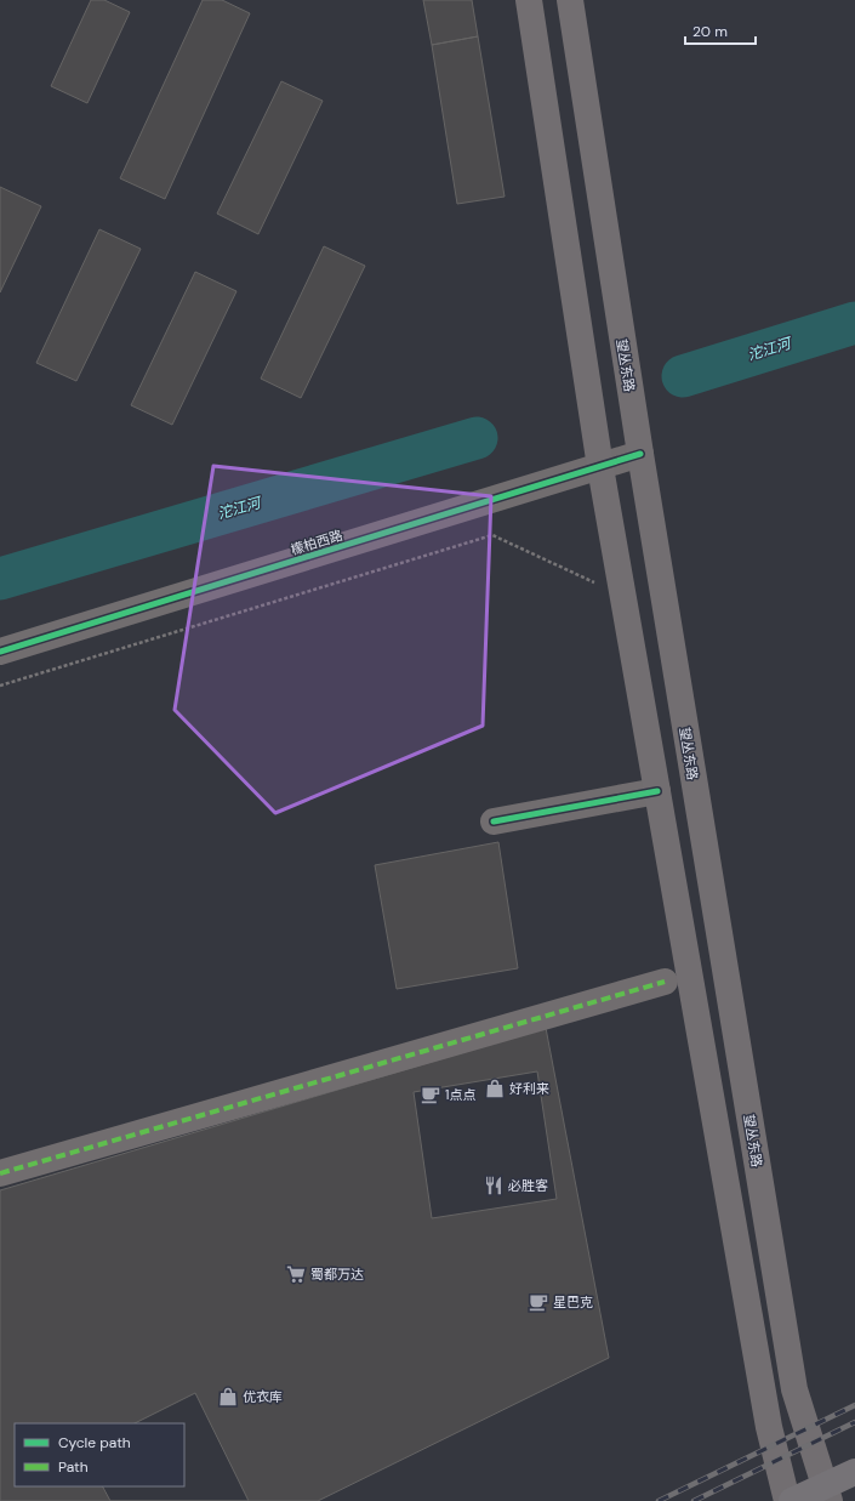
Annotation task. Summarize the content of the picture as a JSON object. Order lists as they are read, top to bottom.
{
  "streets": {
    "main road": ["望丛东路"],
    "street": ["檬柏西路"]
  },
  "crossings": [
    ["望丛东路", "檬柏西路"]
  ],
  "water": ["沱江河"],
  "places": {
    "shop": ["好利来", "优衣库"],
    "cafe": ["1点点", "星巴克"],
    "restaurant": ["必胜客"],
    "supermarket": ["蜀都万达"]
  },
  "legend": ["Cycle path", "Path"],
  "scale_bar": "20 m"
}
